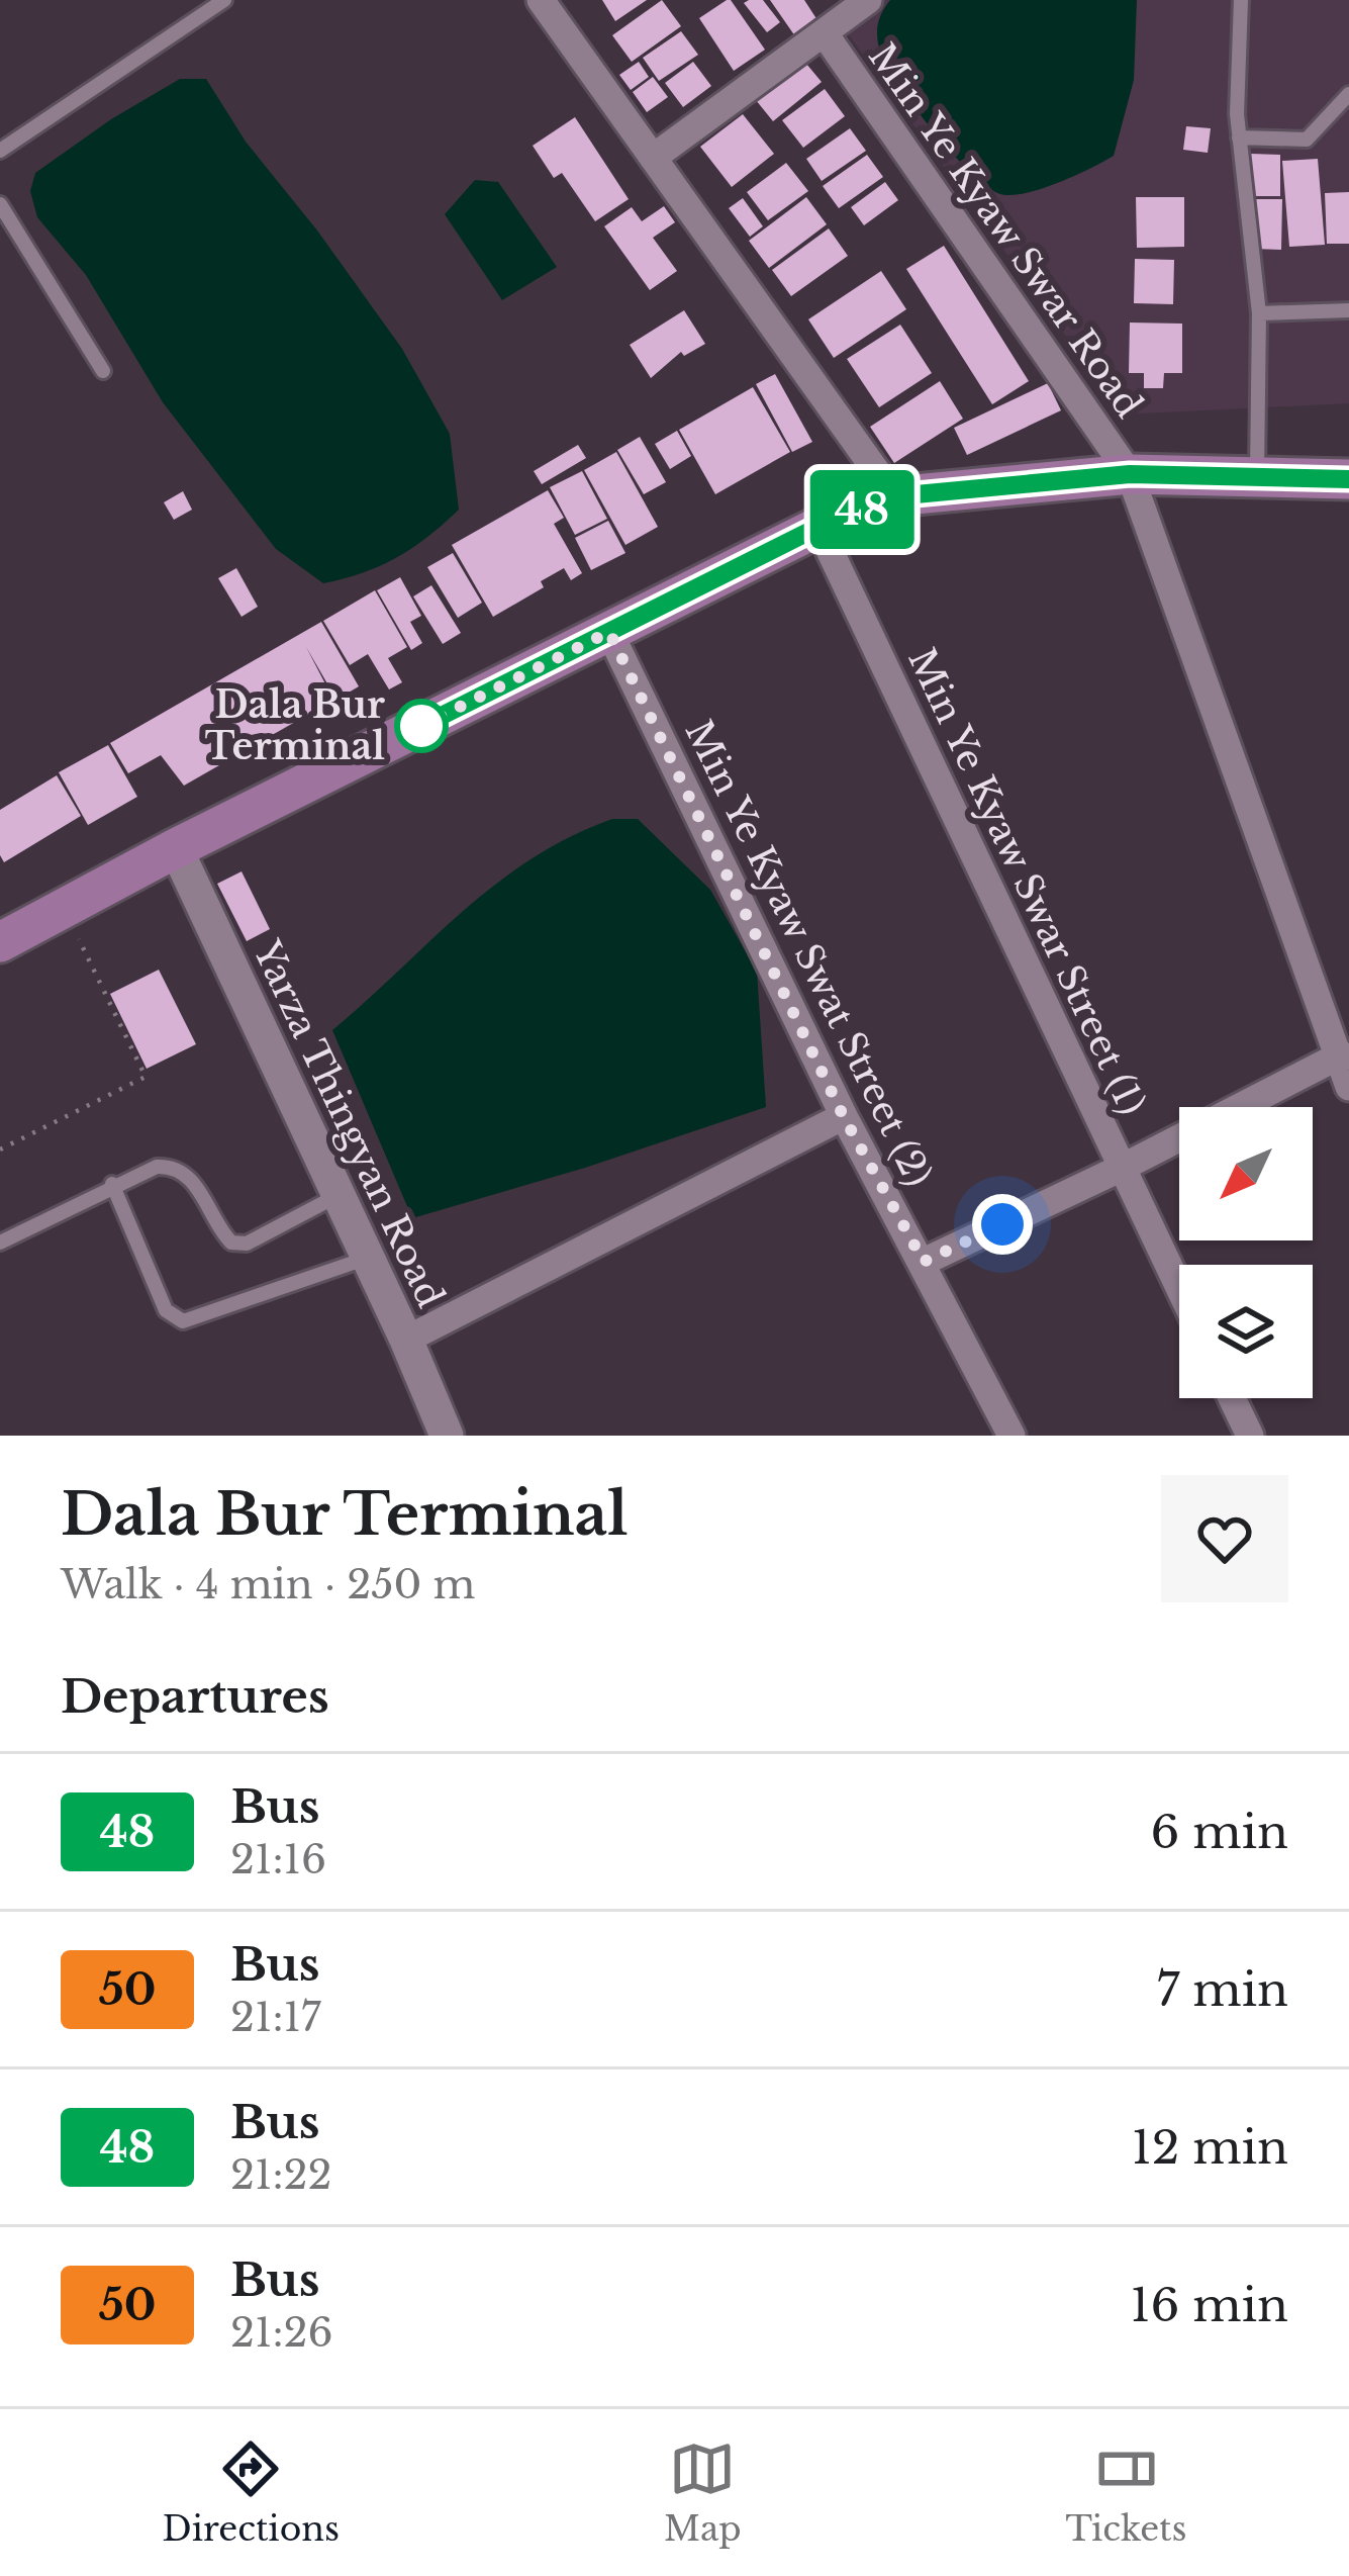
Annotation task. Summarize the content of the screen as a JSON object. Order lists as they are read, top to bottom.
{
  "streets": {
    "street": [
      "Min Ye Kyaw Swar Road",
      "Min Ye Kyaw Swar Street (1)",
      "Min Ye Kyaw Swat Street (2)",
      "Yarza Thingyan Road"
    ]
  },
  "places": ["Dala Bur Terminal"],
  "lines": ["bus line 48"],
  "north": "bottom left",
  "page": {
    "on_map": "48",
    "heading": [
      ["Dala Bur Terminal", "Walk · 4 min · 250 m"],
      "Departures"
    ],
    "list": [
      {
        "mark": "48",
        "name": "Bus",
        "note": "21:16",
        "value": "6 min"
      },
      {
        "mark": "50",
        "name": "Bus",
        "note": "21:17",
        "value": "7 min"
      },
      {
        "mark": "48",
        "name": "Bus",
        "note": "21:22",
        "value": "12 min"
      },
      {
        "mark": "50",
        "name": "Bus",
        "note": "21:26",
        "value": "16 min"
      }
    ],
    "tabs": ["Directions", "Map", "Tickets"]
  }
}
